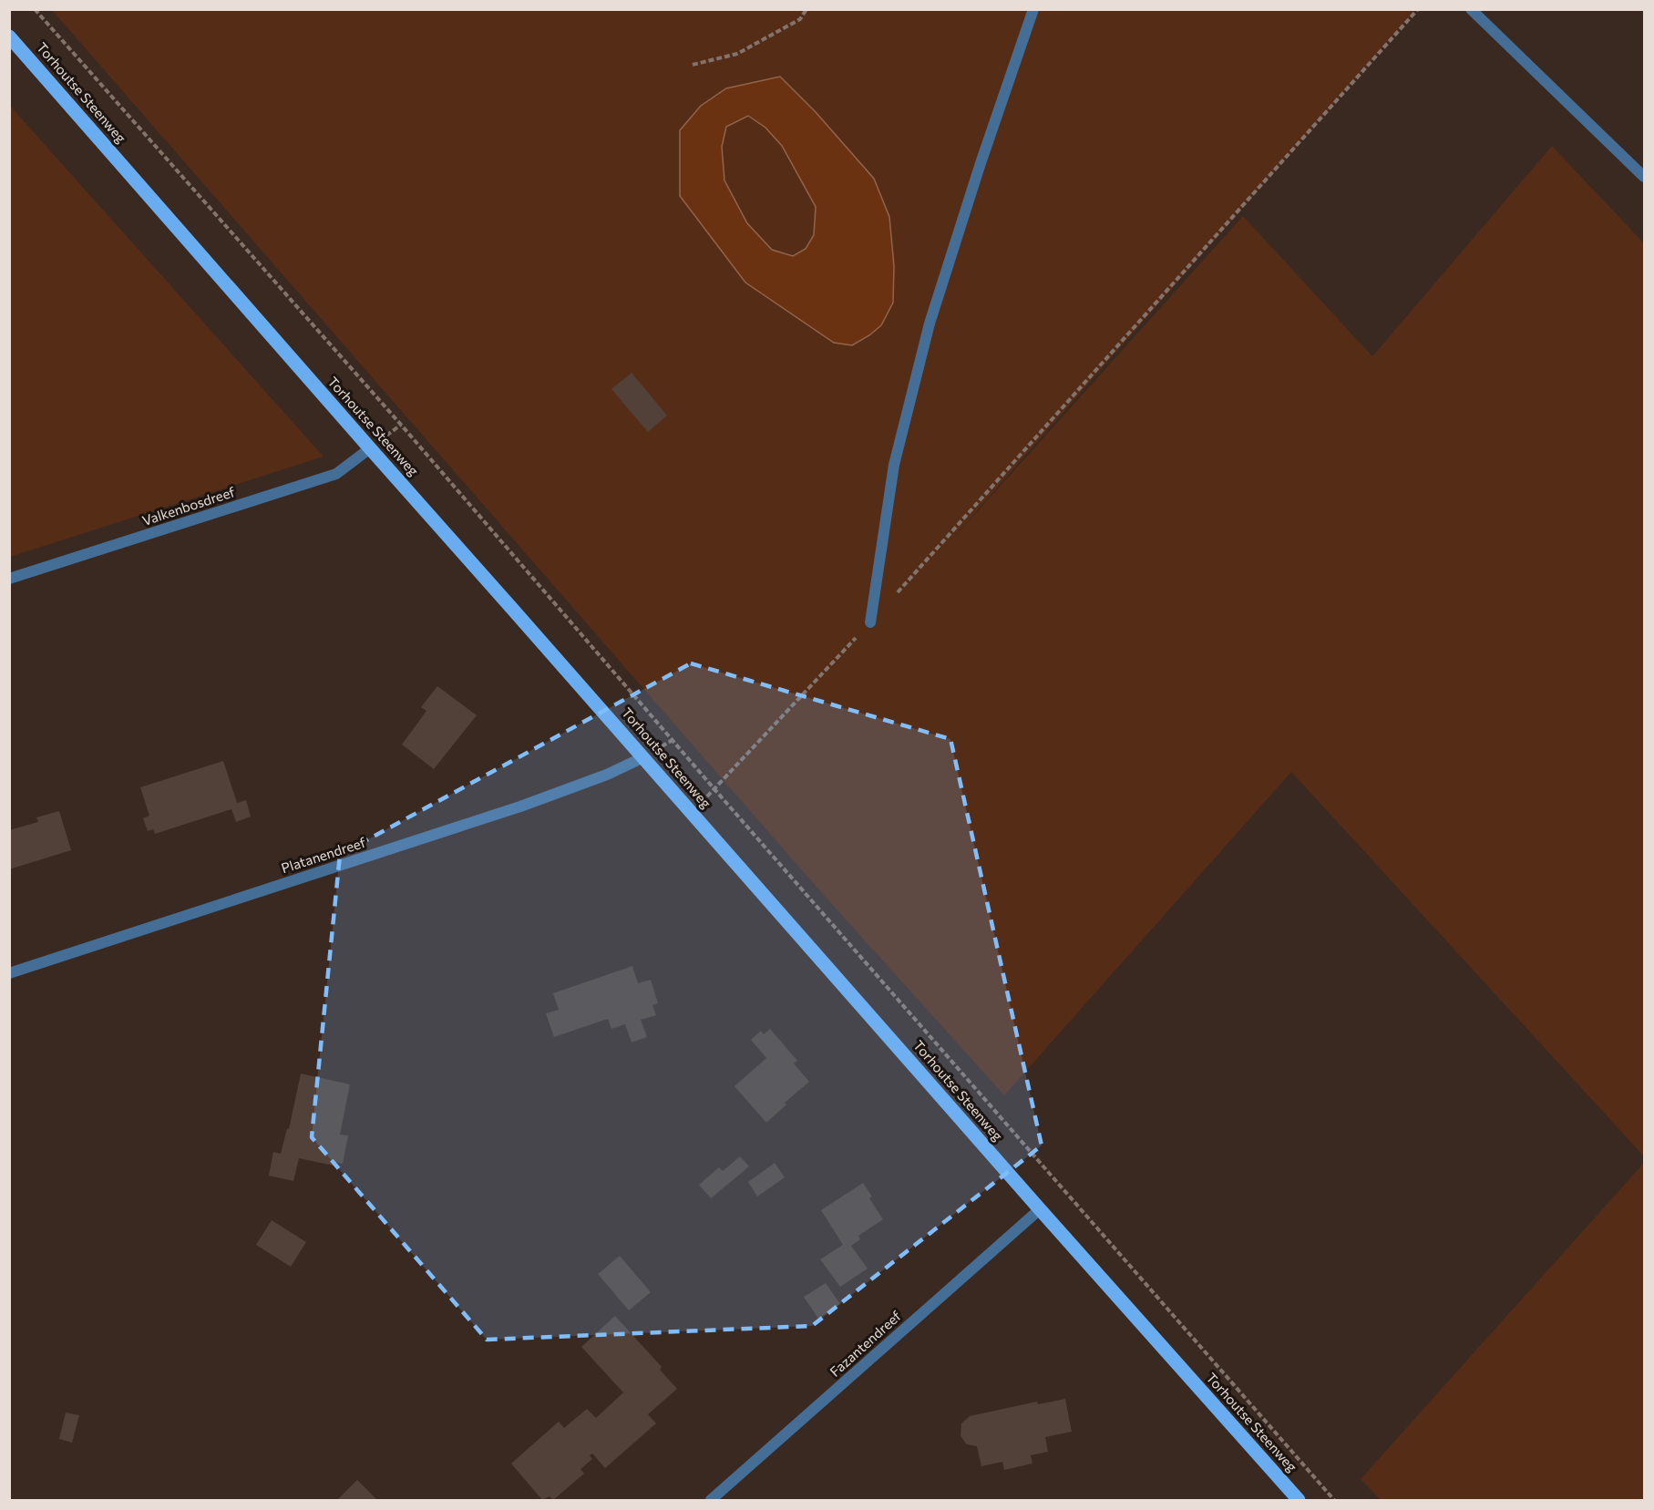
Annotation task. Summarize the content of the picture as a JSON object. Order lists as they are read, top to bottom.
{
  "streets": {
    "main road": ["Torhoutse Steenweg"],
    "street": ["Valkenbosdreef", "Platanendreef", "Fazantendreef"]
  },
  "crossings": [
    ["Torhoutse Steenweg", "Valkenbosdreef"],
    ["Torhoutse Steenweg", "Platanendreef"],
    ["Torhoutse Steenweg", "Fazantendreef"]
  ]
}
